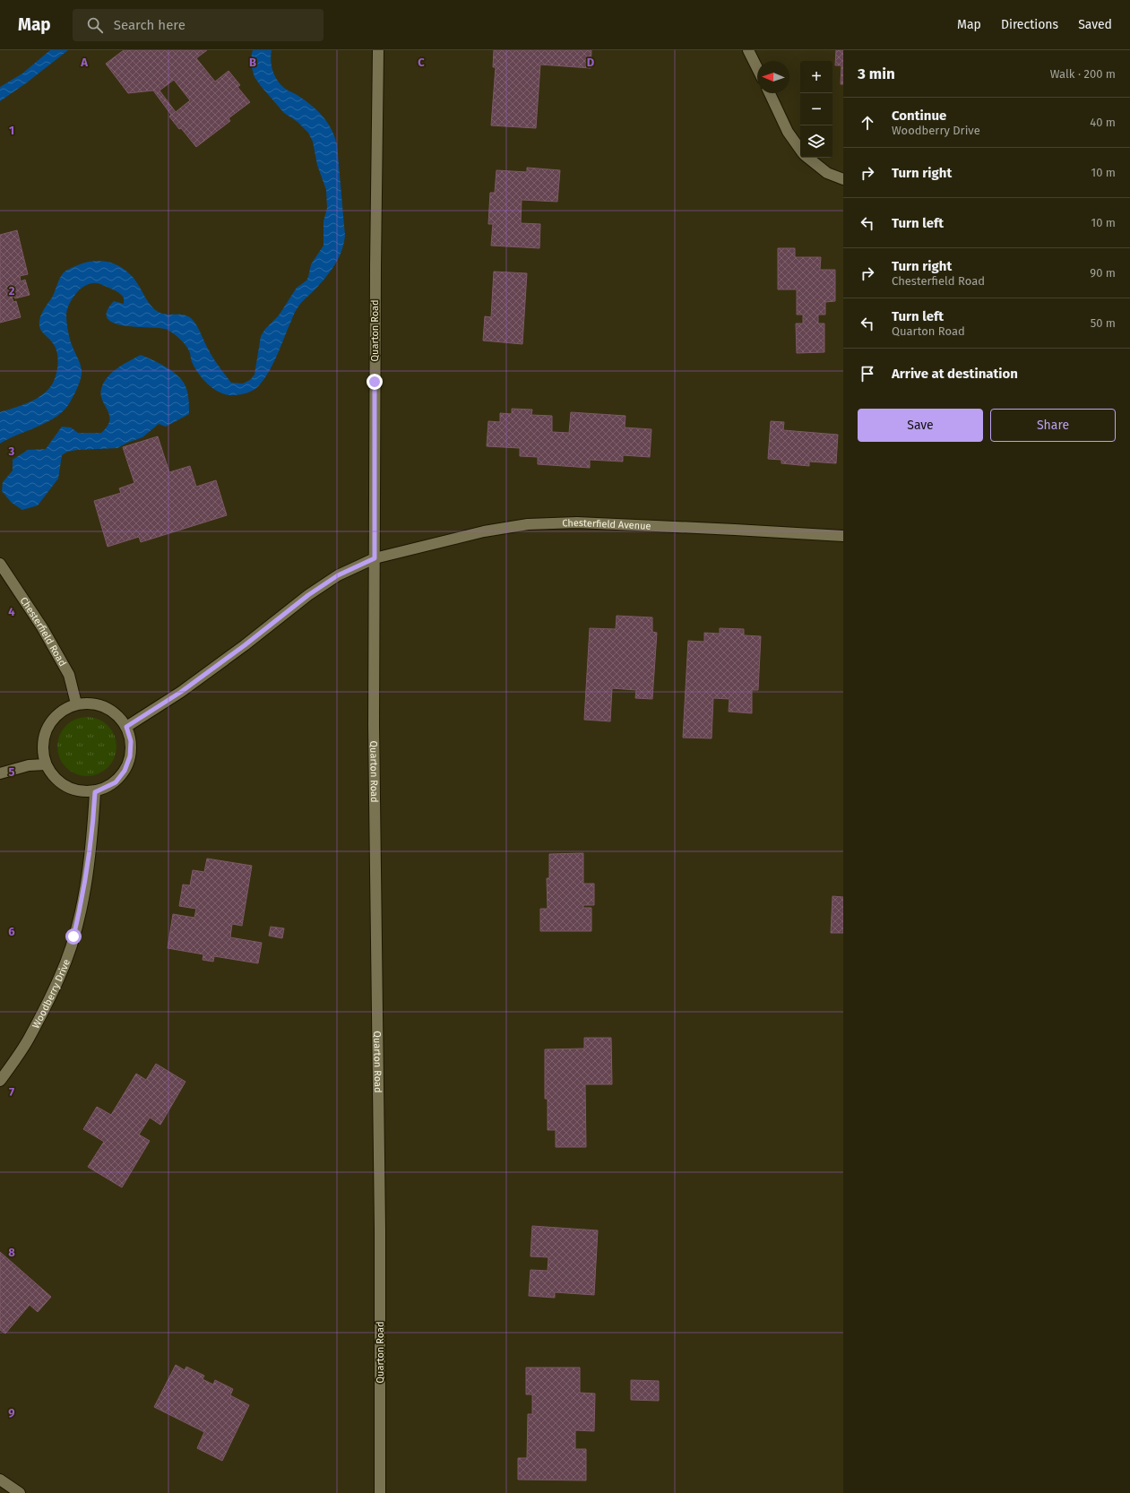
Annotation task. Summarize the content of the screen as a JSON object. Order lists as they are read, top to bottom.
{
  "streets": {
    "street": [
      "Quarton Road",
      "Chesterfield Avenue",
      "Chesterfield Road",
      "Woodberry Drive"
    ]
  },
  "crossings": [
    ["Quarton Road", "Chesterfield Avenue"],
    ["Chesterfield Road", "Woodberry Drive"]
  ],
  "north": "left",
  "page": {
    "header": "Map",
    "search": "Search here",
    "nav": ["Map", "Directions", "Saved"],
    "heading": ["3 min", "Walk · 200 m"],
    "map_buttons": ["+", "−"],
    "list": [
      ["Continue", "Woodberry Drive", "40 m"],
      ["Turn right", "10 m"],
      ["Turn left", "10 m"],
      ["Turn right", "Chesterfield Road", "90 m"],
      ["Turn left", "Quarton Road", "50 m"],
      "Arrive at destination"
    ],
    "buttons": ["Save", "Share"]
  },
  "grid": {
    "columns": [
      "A",
      "B",
      "C",
      "D"
    ],
    "rows": [
      "1",
      "2",
      "3",
      "4",
      "5",
      "6",
      "7",
      "8",
      "9"
    ]
  }
}
